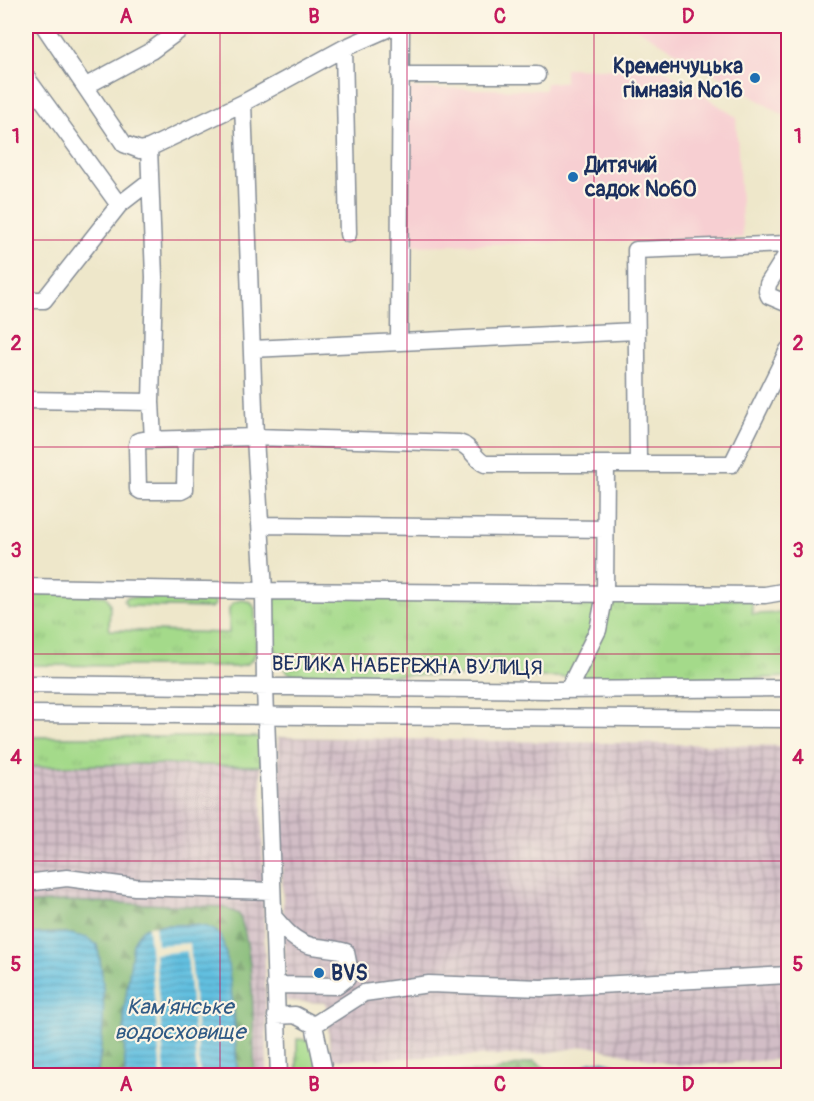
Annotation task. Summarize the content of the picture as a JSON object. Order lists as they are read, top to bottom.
{
  "streets": {
    "street": ["ВЕЛИКА НАБЕРЕЖНА ВУЛИЦЯ"]
  },
  "water": ["Кам'янське водосховище"],
  "places": ["Кременчуцька гімназія №16", "Дитячий садок №60", "BVS"],
  "grid": {
    "columns": [
      "A",
      "B",
      "C",
      "D"
    ],
    "rows": [
      "1",
      "2",
      "3",
      "4",
      "5"
    ]
  }
}
